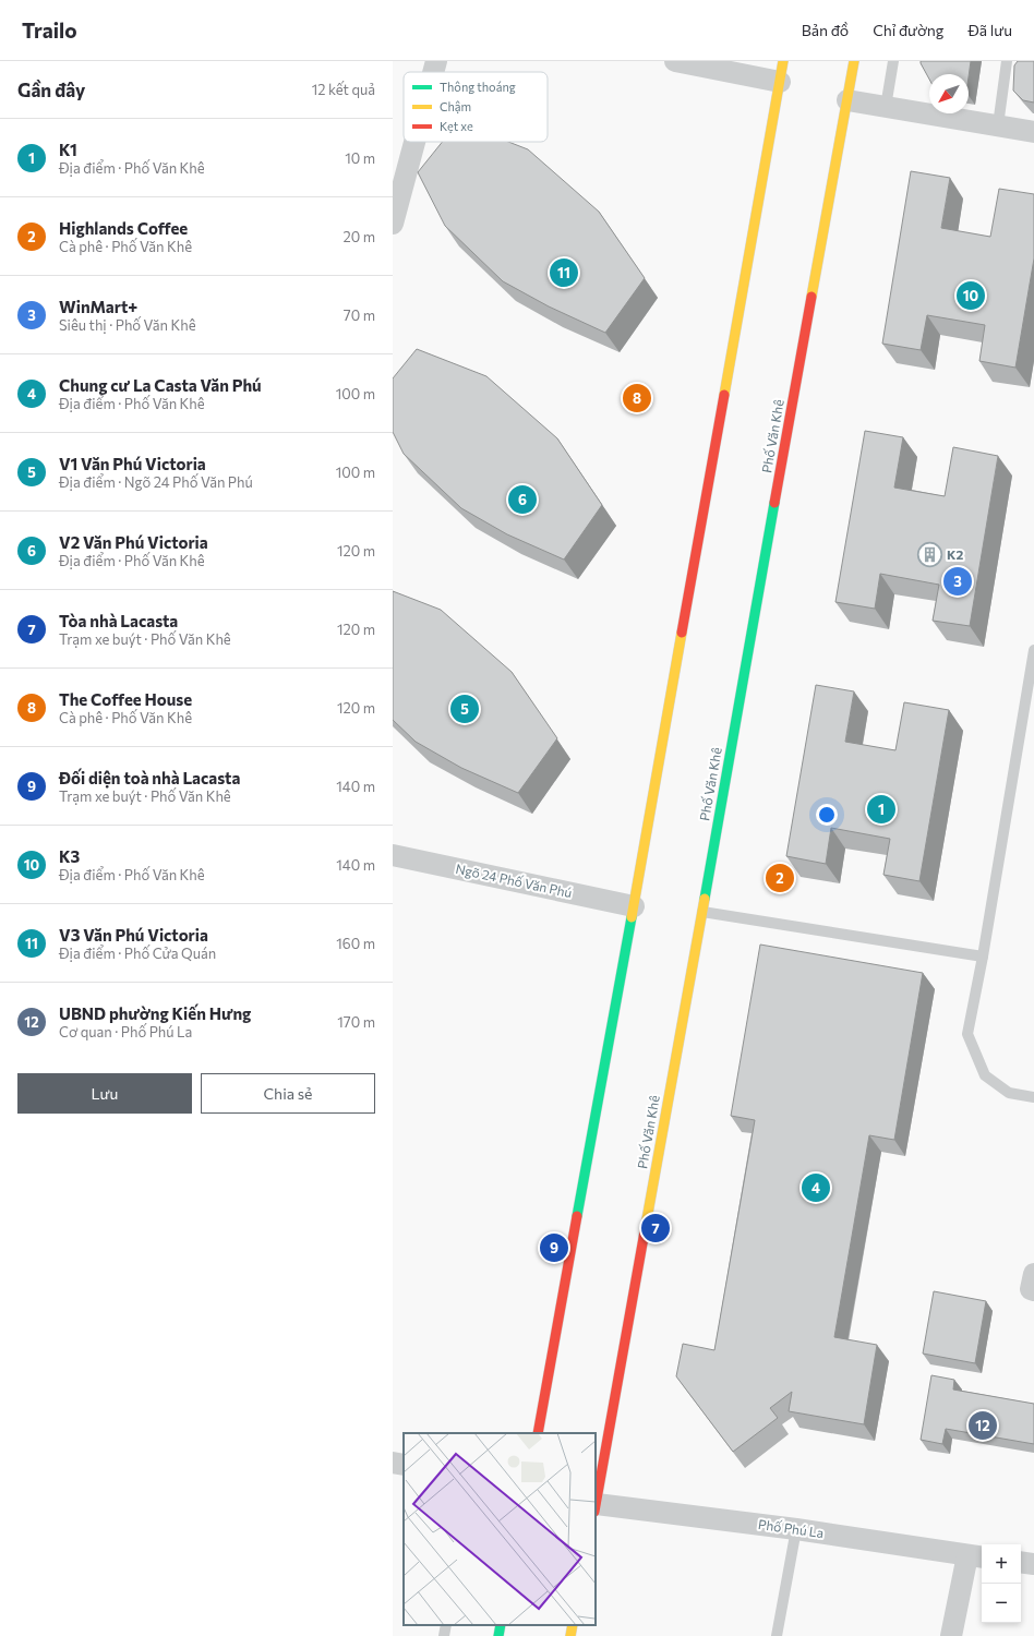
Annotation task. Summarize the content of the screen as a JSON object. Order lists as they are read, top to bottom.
{
  "streets": {
    "main road": ["Phố Văn Khê"],
    "street": ["Ngõ 24 Phố Văn Phú", "Phố Phú La"]
  },
  "crossings": [
    ["Phố Văn Khê", "Phố Phú La"]
  ],
  "places": {
    "building": ["K2"]
  },
  "legend": ["Thông thoáng", "Chậm", "Kẹt xe"],
  "north": "bottom left",
  "page": {
    "header": "Trailo",
    "nav": ["Bản đồ", "Chỉ đường", "Đã lưu"],
    "heading": ["Gần đây", "12 kết quả"],
    "list": [
      {
        "mark": "1",
        "name": "K1",
        "note": "Địa điểm · Phố Văn Khê",
        "value": "10 m"
      },
      {
        "mark": "2",
        "name": "Highlands Coffee",
        "note": "Cà phê · Phố Văn Khê",
        "value": "20 m"
      },
      {
        "mark": "3",
        "name": "WinMart+",
        "note": "Siêu thị · Phố Văn Khê",
        "value": "70 m"
      },
      {
        "mark": "4",
        "name": "Chung cư La Casta Văn Phú",
        "note": "Địa điểm · Phố Văn Khê",
        "value": "100 m"
      },
      {
        "mark": "5",
        "name": "V1 Văn Phú Victoria",
        "note": "Địa điểm · Ngõ 24 Phố Văn Phú",
        "value": "100 m"
      },
      {
        "mark": "6",
        "name": "V2 Văn Phú Victoria",
        "note": "Địa điểm · Phố Văn Khê",
        "value": "120 m"
      },
      {
        "mark": "7",
        "name": "Tòa nhà Lacasta",
        "note": "Trạm xe buýt · Phố Văn Khê",
        "value": "120 m"
      },
      {
        "mark": "8",
        "name": "The Coffee House",
        "note": "Cà phê · Phố Văn Khê",
        "value": "120 m"
      },
      {
        "mark": "9",
        "name": "Đối diện toà nhà Lacasta",
        "note": "Trạm xe buýt · Phố Văn Khê",
        "value": "140 m"
      },
      {
        "mark": "10",
        "name": "K3",
        "note": "Địa điểm · Phố Văn Khê",
        "value": "140 m"
      },
      {
        "mark": "11",
        "name": "V3 Văn Phú Victoria",
        "note": "Địa điểm · Phố Cửa Quán",
        "value": "160 m"
      },
      {
        "mark": "12",
        "name": "UBND phường Kiến Hưng",
        "note": "Cơ quan · Phố Phú La",
        "value": "170 m"
      }
    ],
    "pins": [
      "11",
      "10",
      "8",
      "6",
      "3",
      "5",
      "1",
      "2",
      "4",
      "7",
      "9",
      "12"
    ],
    "buttons": ["Lưu", "Chia sẻ"],
    "map_buttons": ["+", "−"]
  }
}
